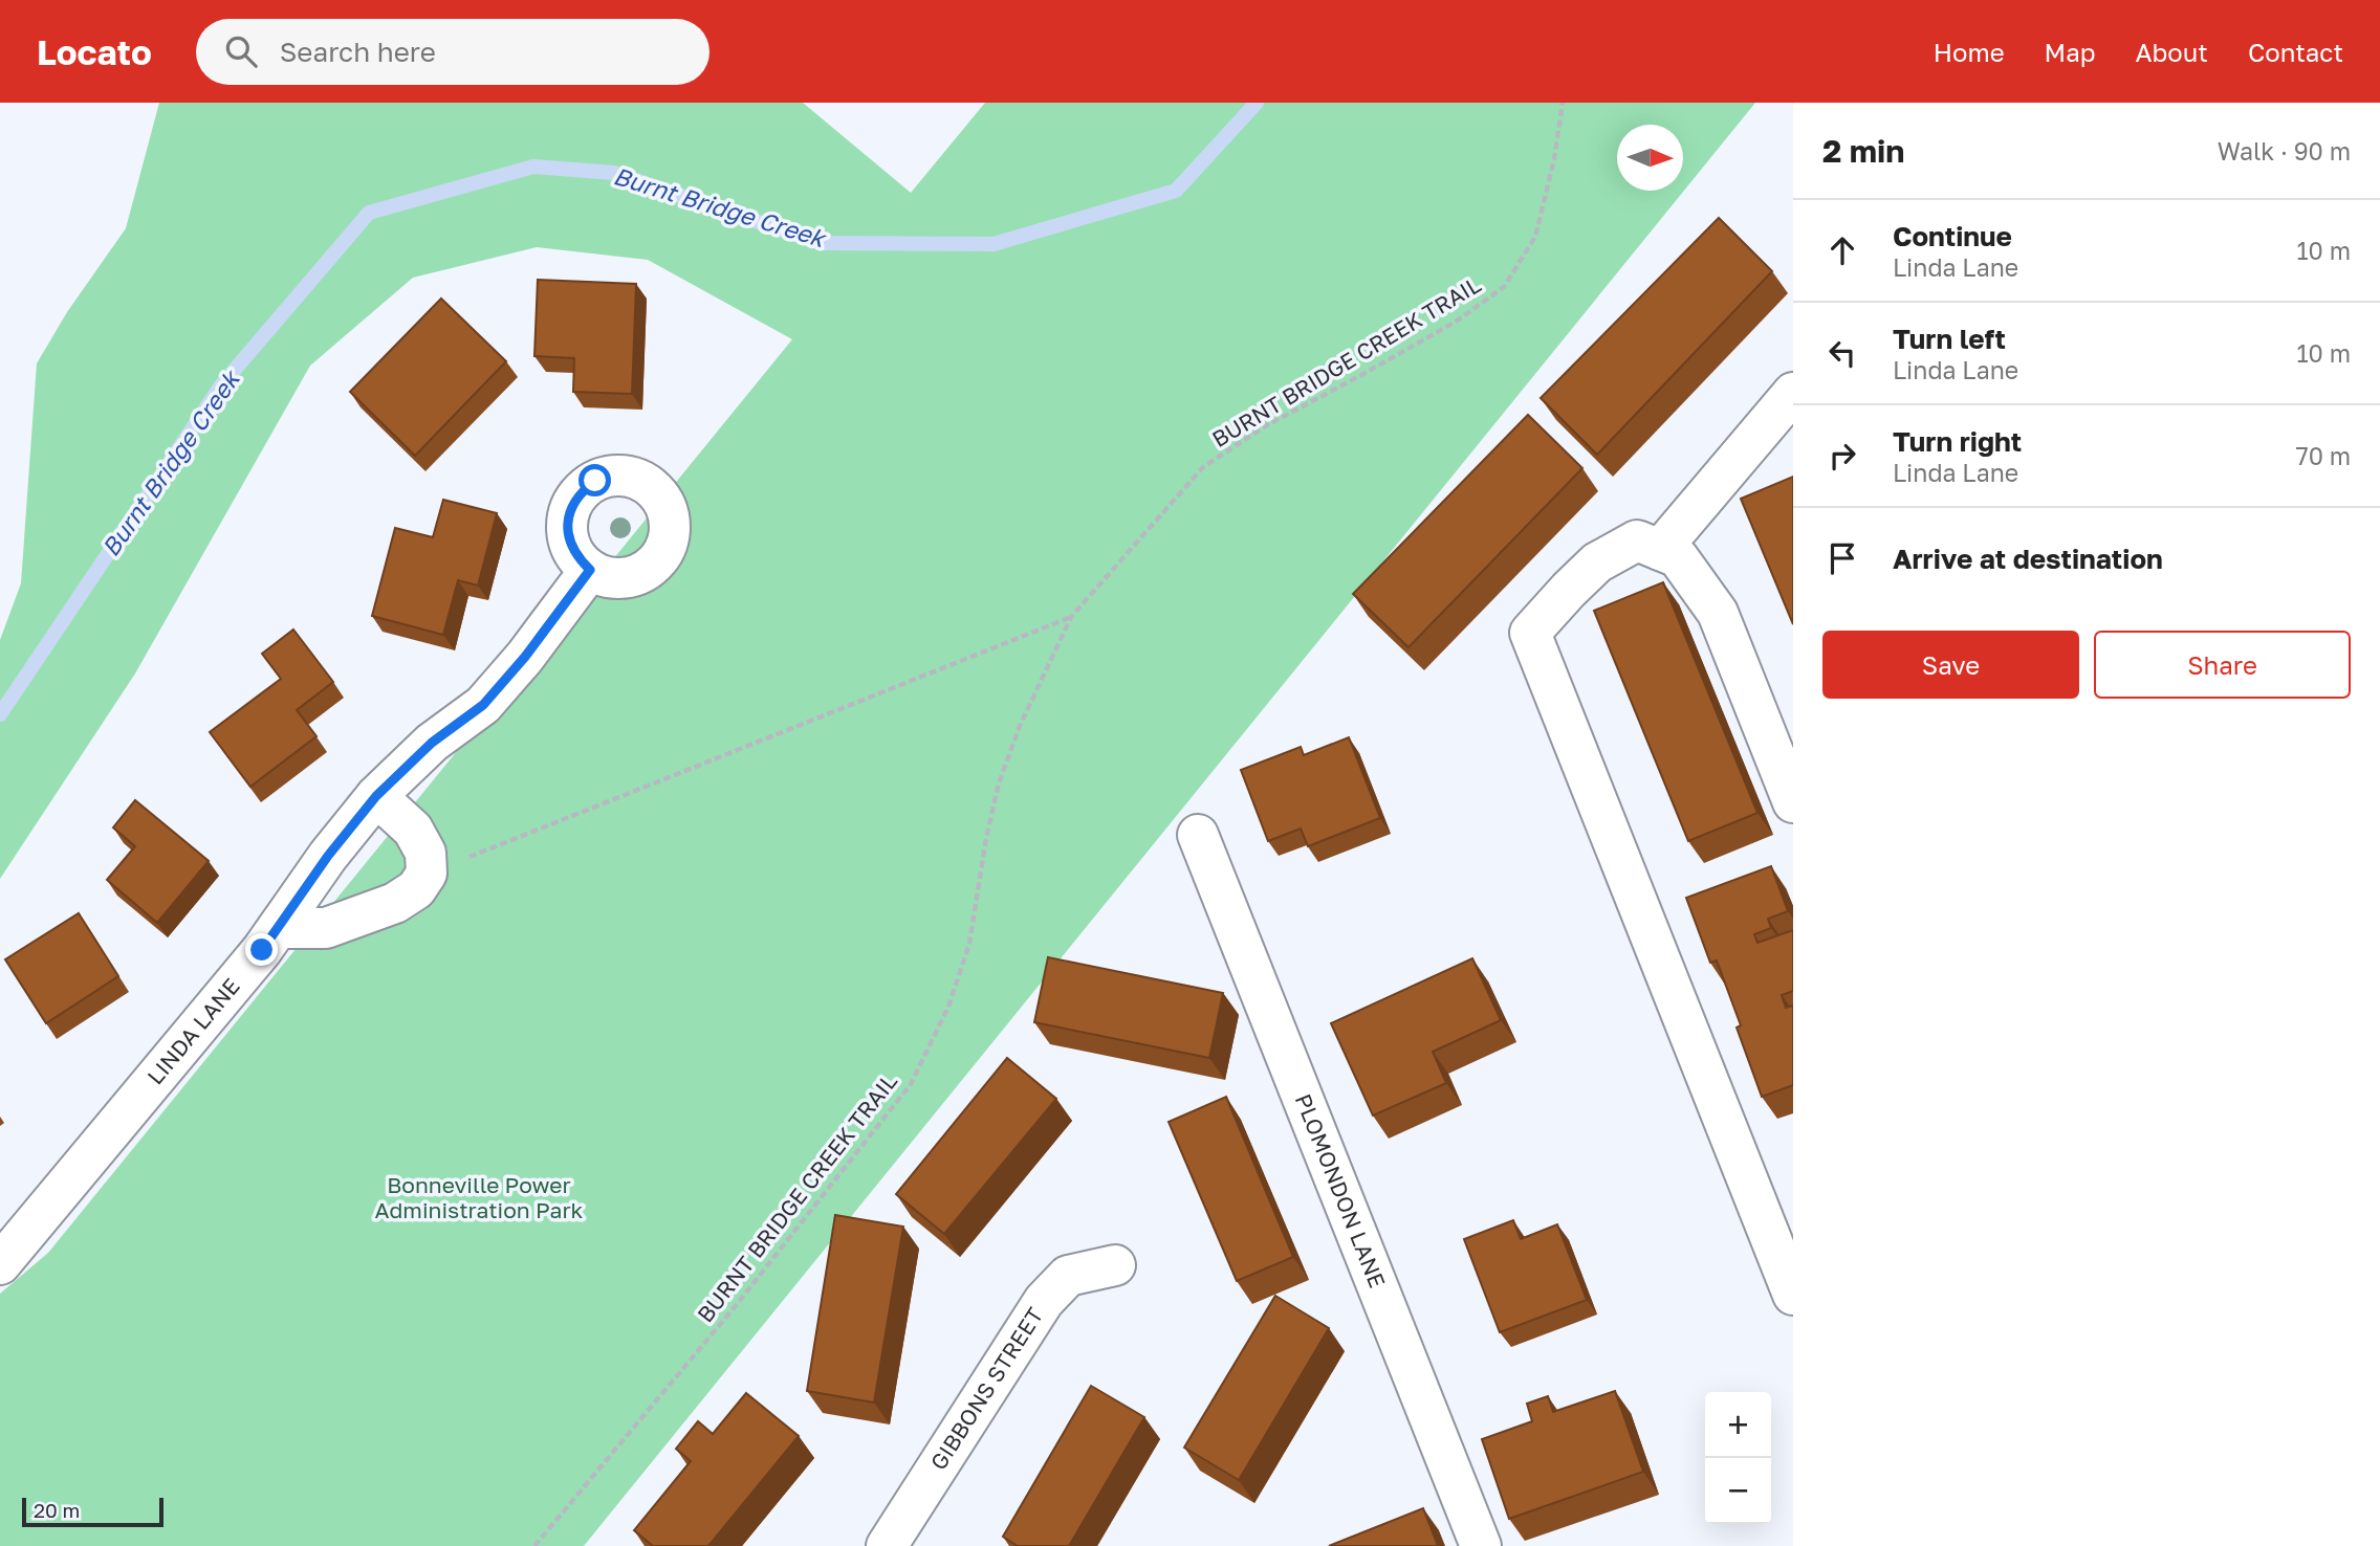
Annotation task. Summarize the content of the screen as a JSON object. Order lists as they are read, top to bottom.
{
  "streets": {
    "street": ["LINDA LANE", "PLOMONDON LANE", "GIBBONS STREET"],
    "path": ["BURNT BRIDGE CREEK TRAIL"]
  },
  "water": ["Burnt Bridge Creek"],
  "parks": ["Bonneville Power Administration Park"],
  "scale_bar": "20 m",
  "north": "right",
  "page": {
    "header": "Locato",
    "search": "Search here",
    "nav": [
      "Home",
      "Map",
      "About",
      "Contact"
    ],
    "heading": ["2 min", "Walk · 90 m"],
    "list": [
      ["Continue", "Linda Lane", "10 m"],
      ["Turn left", "Linda Lane", "10 m"],
      ["Turn right", "Linda Lane", "70 m"],
      "Arrive at destination"
    ],
    "buttons": ["Save", "Share"],
    "map_buttons": ["+", "−"],
    "scale": "20 m"
  }
}
